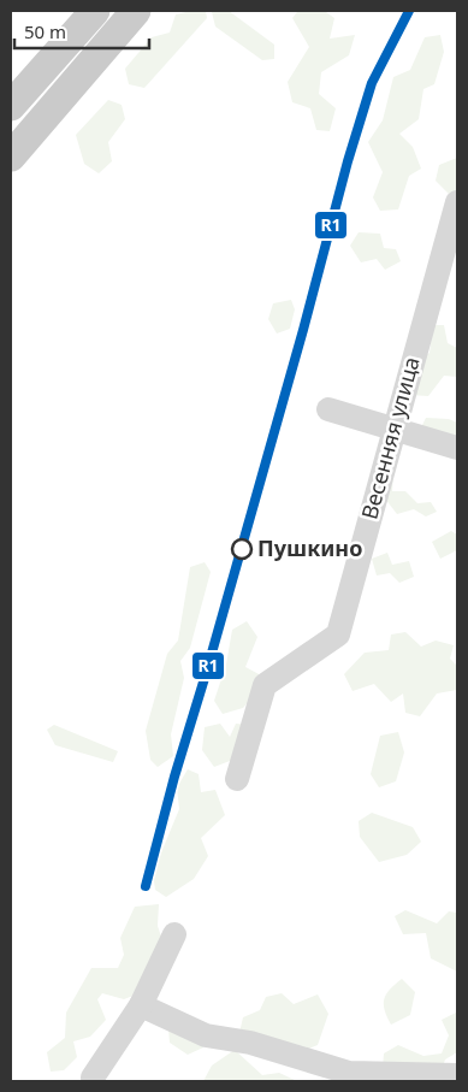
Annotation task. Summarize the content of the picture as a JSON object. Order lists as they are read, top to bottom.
{
  "streets": {
    "street": ["Весенняя улица"]
  },
  "places": ["Пушкино"],
  "lines": ["transit line R1"],
  "scale_bar": "50 m"
}
